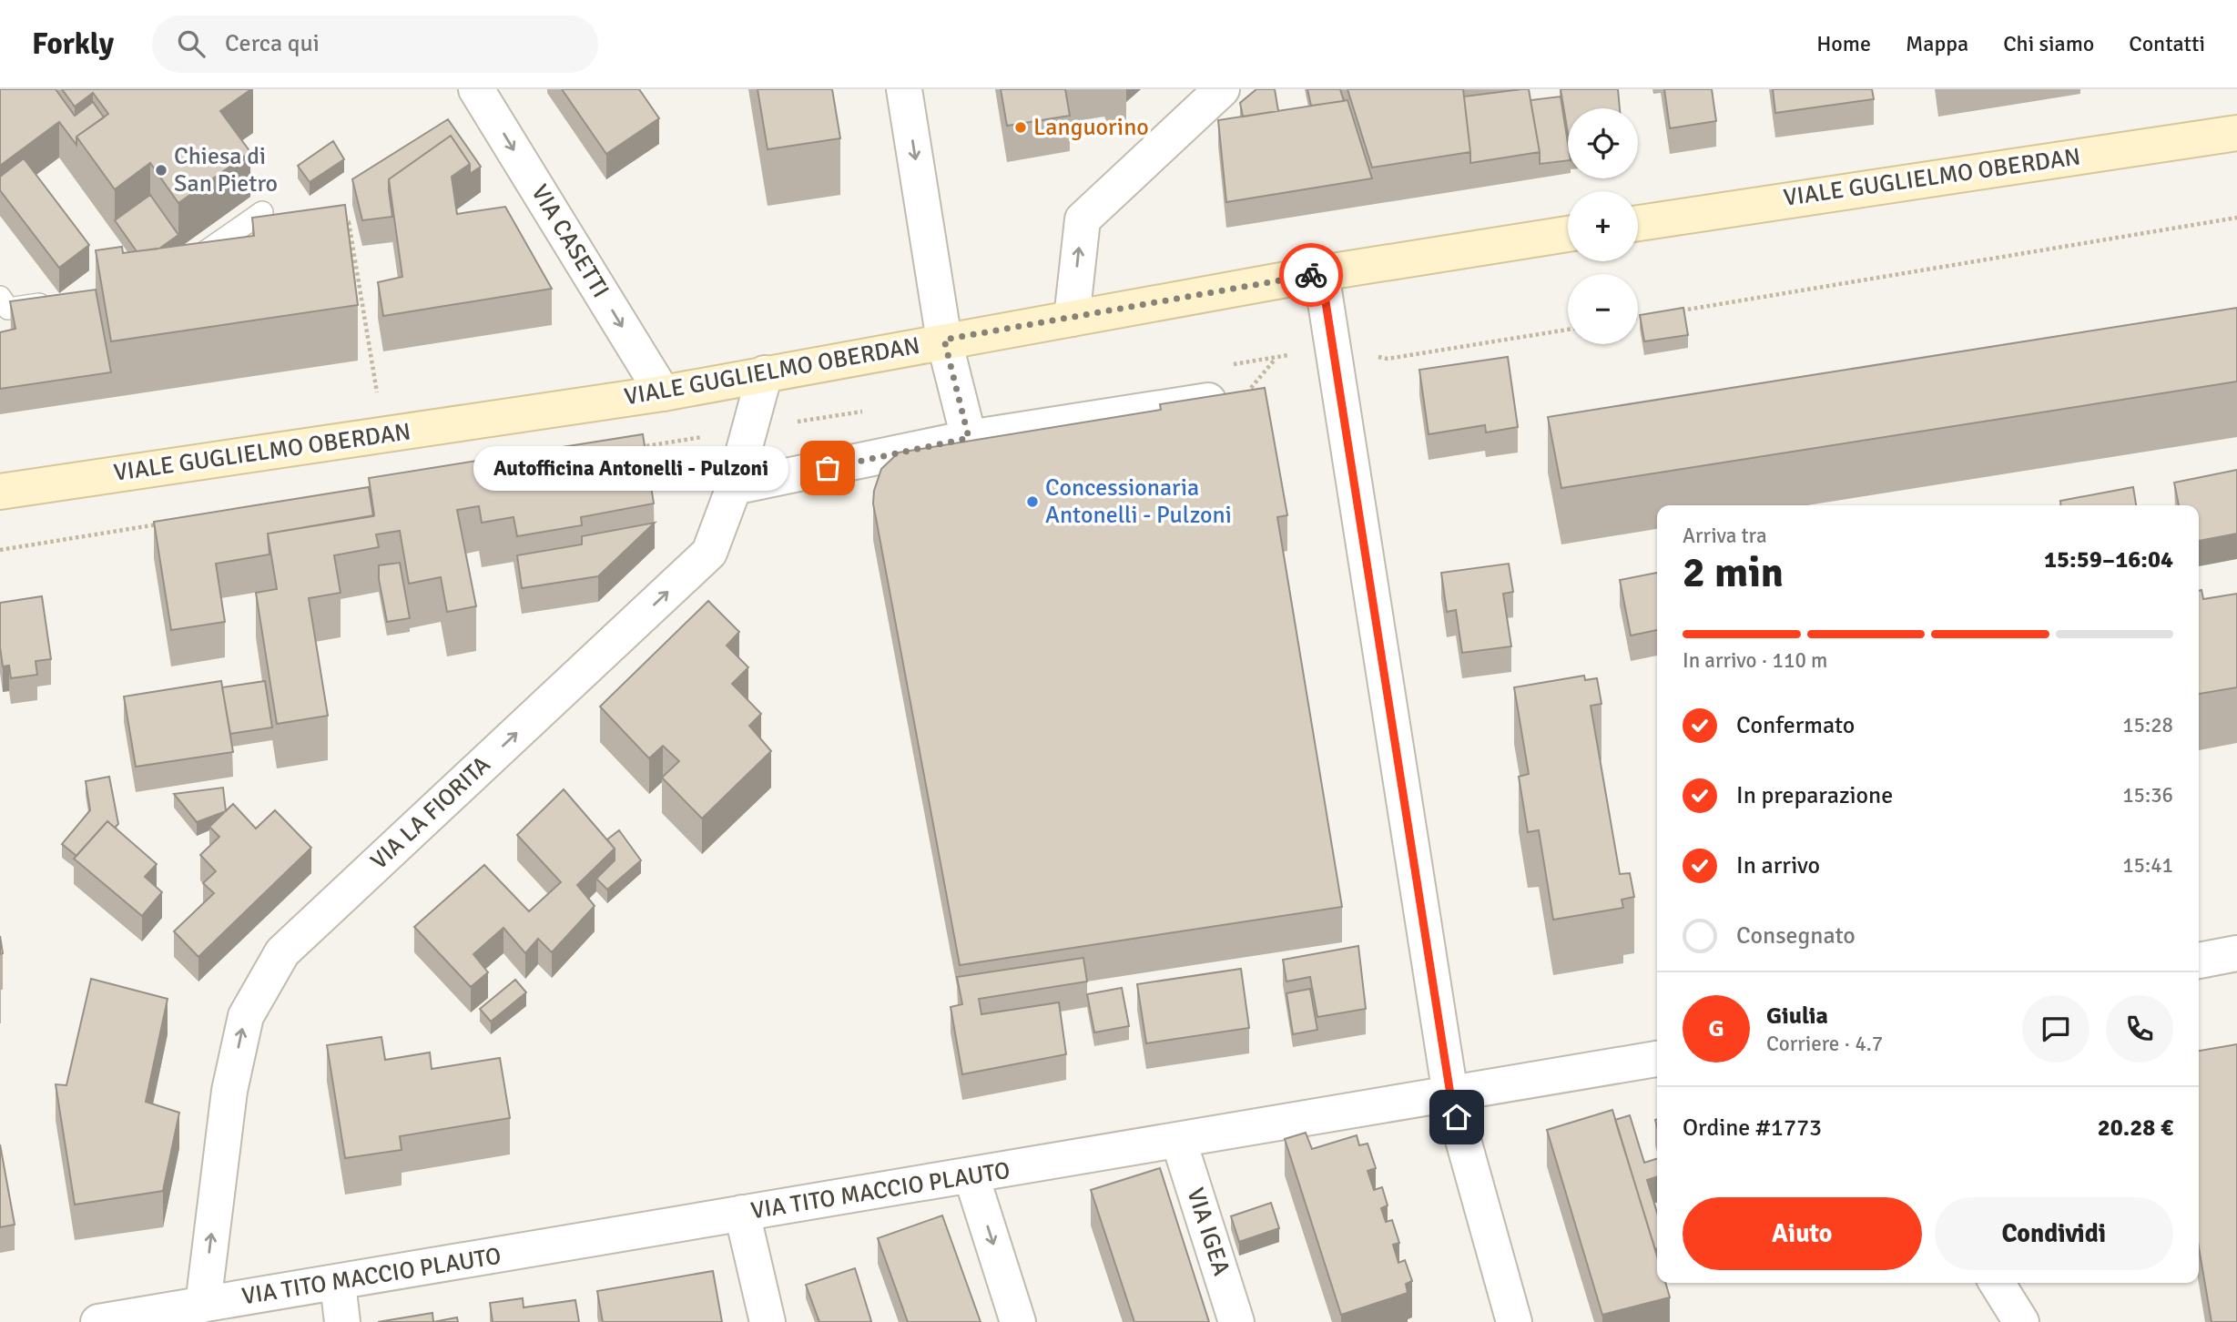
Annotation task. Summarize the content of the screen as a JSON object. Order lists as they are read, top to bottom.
{
  "streets": {
    "main road": ["VIALE GUGLIELMO OBERDAN"],
    "street": [
      "VIA CASETTI",
      "VIA LA FIORITA",
      "VIA TITO MACCIO PLAUTO",
      "VIA IGEA"
    ]
  },
  "crossings": [
    ["VIALE GUGLIELMO OBERDAN", "VIA CASETTI"],
    ["VIALE GUGLIELMO OBERDAN", "VIA LA FIORITA"],
    ["VIA LA FIORITA", "VIA TITO MACCIO PLAUTO"],
    ["VIA TITO MACCIO PLAUTO", "VIA IGEA"]
  ],
  "one_way": ["VIA CASETTI", "VIA LA FIORITA"],
  "places": [
    "Languorino",
    "Chiesa di San Pietro",
    "Autofficina Antonelli - Pulzoni",
    "Concessionaria Antonelli - Pulzoni"
  ],
  "page": {
    "header": "Forkly",
    "search": "Cerca qui",
    "nav": [
      "Home",
      "Mappa",
      "Chi siamo",
      "Contatti"
    ],
    "map_buttons": ["+", "−"],
    "bubble": "Autofficina Antonelli - Pulzoni",
    "heading": ["2 min", "Arriva tra", "15:59–16:04"],
    "panel": [
      "Giulia",
      "Corriere · 4.7",
      "Ordine #1773",
      "20.28 €"
    ],
    "bar": "In arrivo · 110 m",
    "list": [
      ["Confermato", "15:28"],
      ["In preparazione", "15:36"],
      ["In arrivo", "15:41"],
      "Consegnato"
    ],
    "round": "G",
    "buttons": ["Aiuto", "Condividi"]
  }
}
